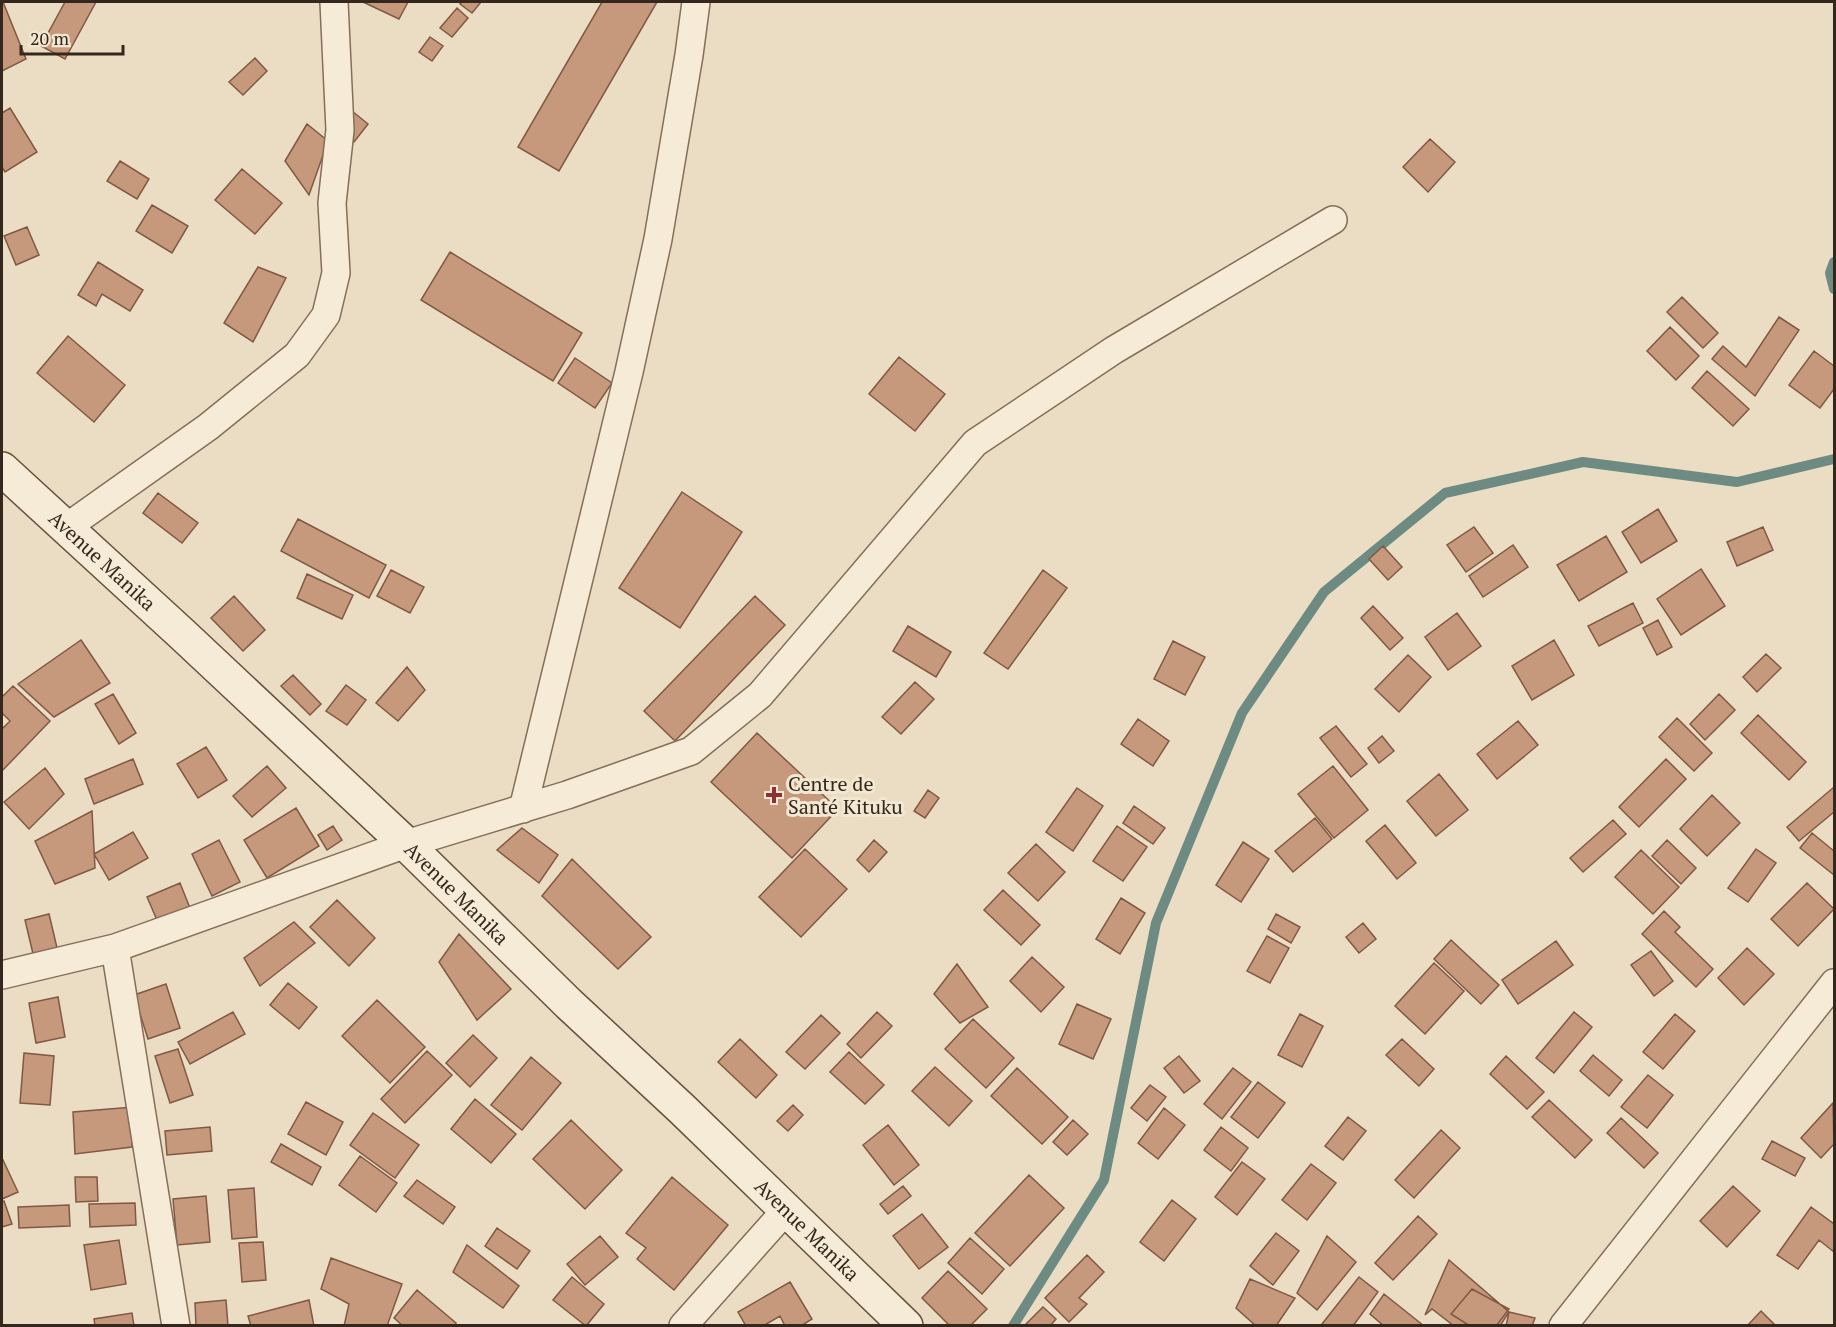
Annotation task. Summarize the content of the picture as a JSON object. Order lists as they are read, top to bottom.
{
  "streets": {
    "street": ["Avenue Manika"]
  },
  "places": {
    "health": ["Centre de Santé Kituku"]
  },
  "scale_bar": "20 m"
}
